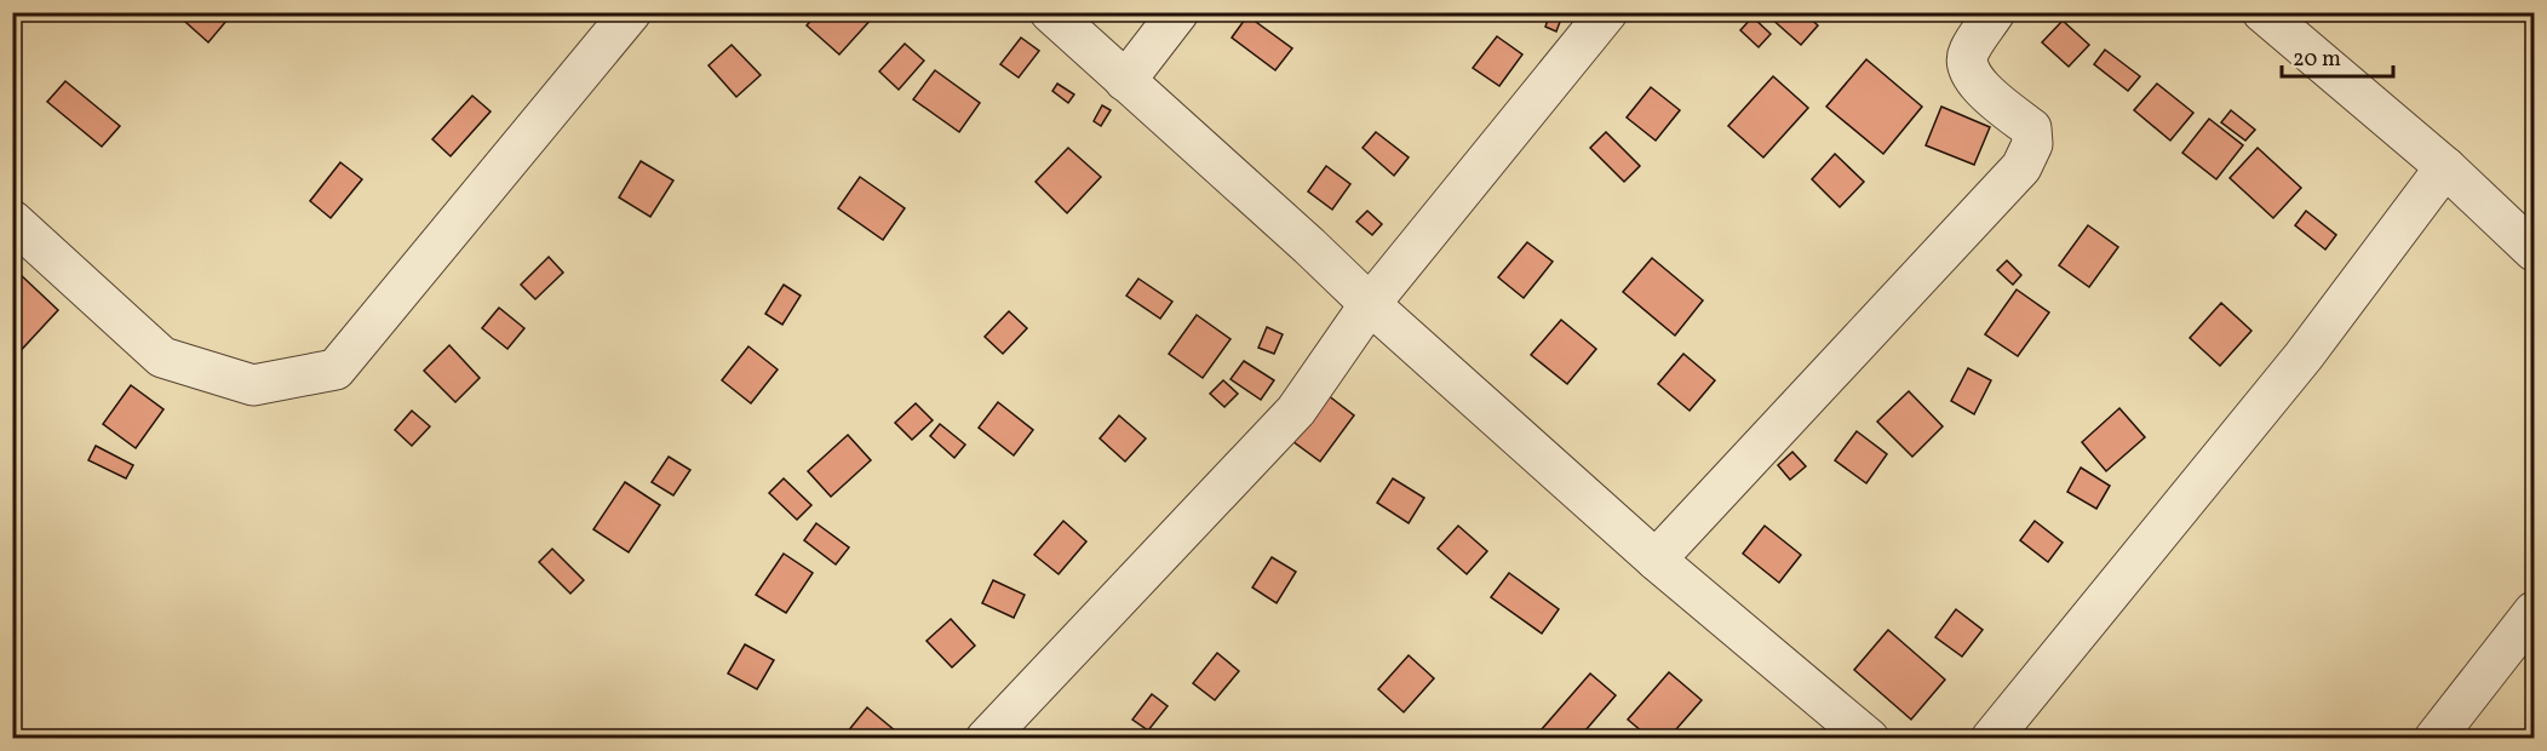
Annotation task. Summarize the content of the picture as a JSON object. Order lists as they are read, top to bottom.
{
  "scale_bar": "20 m"
}
